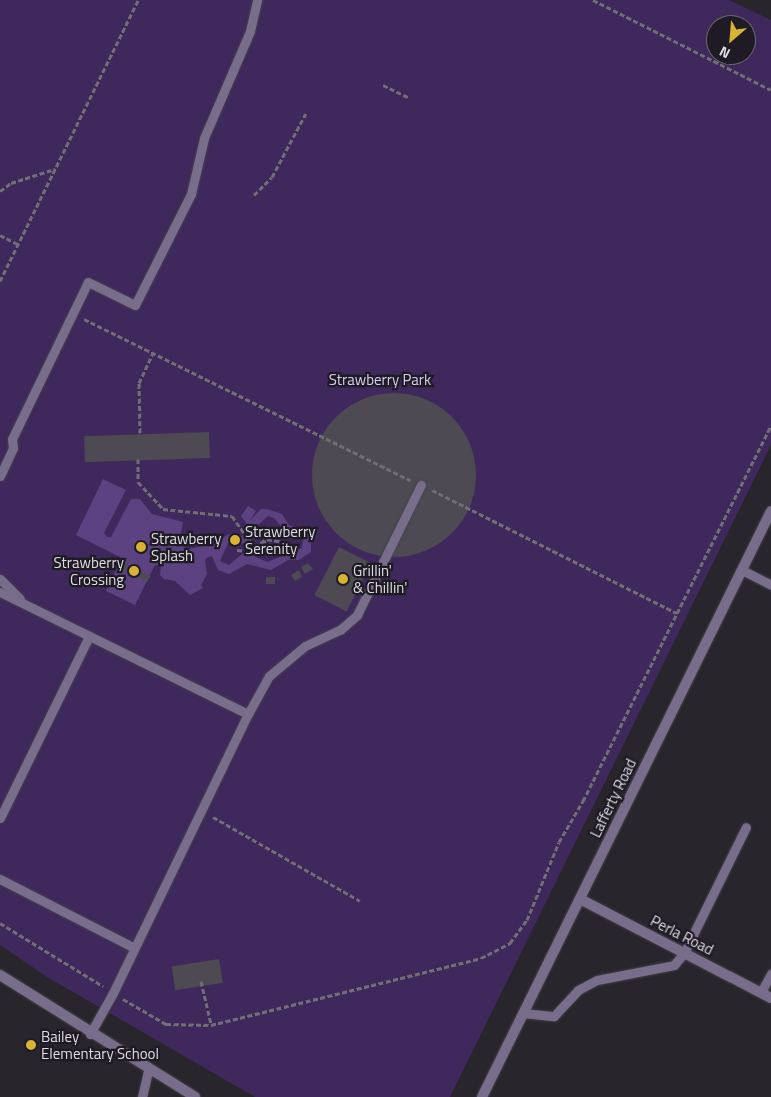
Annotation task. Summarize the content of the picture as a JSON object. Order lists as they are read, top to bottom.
{
  "streets": {
    "street": ["Lafferty Road", "Perla Road"]
  },
  "crossings": [
    ["Lafferty Road", "Perla Road"]
  ],
  "parks": ["Strawberry Park"],
  "places": [
    "Strawberry Serenity",
    "Strawberry Splash",
    "Strawberry Crossing",
    "Grillin' & Chillin'",
    "Bailey Elementary School"
  ],
  "north": "bottom left"
}
